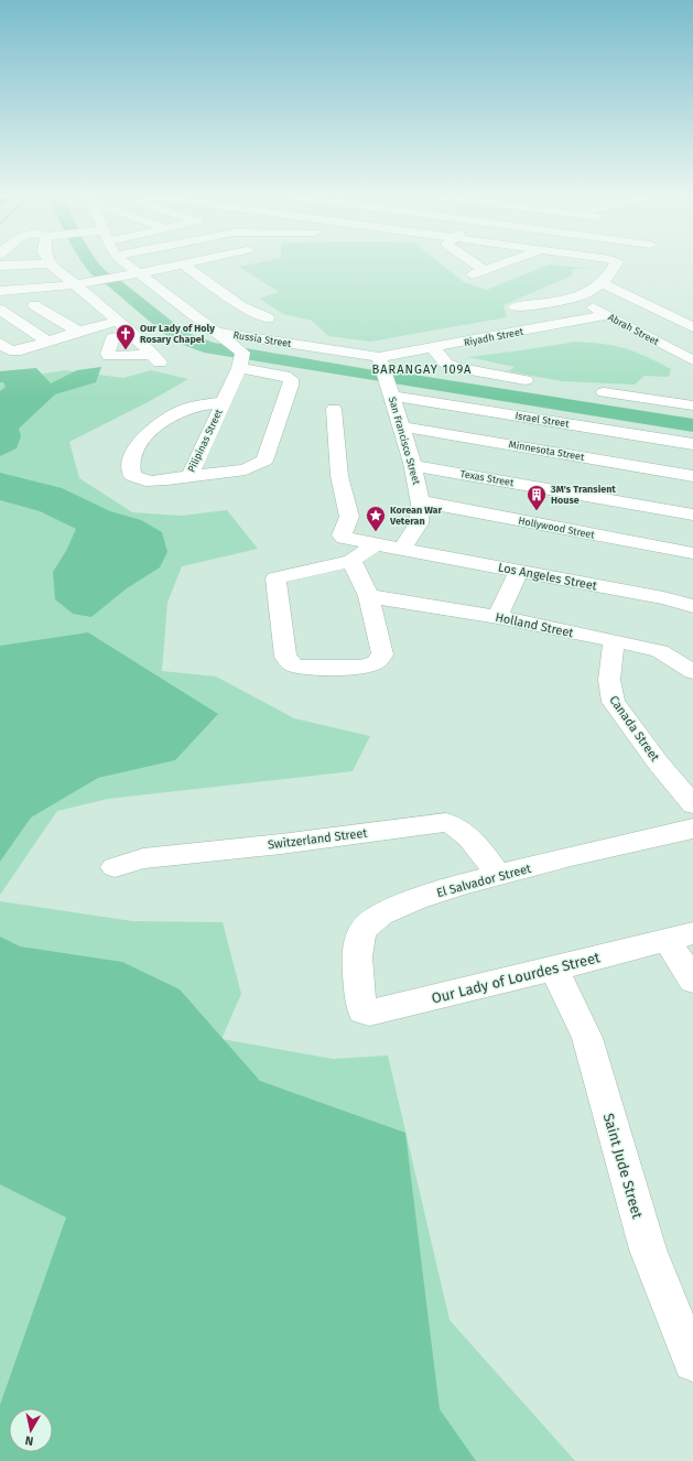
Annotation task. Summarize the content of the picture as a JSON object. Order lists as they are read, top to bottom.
{
  "streets": {
    "street": [
      "Abrah Street",
      "Riyadh Street",
      "Russia Street",
      "Israel Street",
      "Pilipinas Street",
      "San Francisco Street",
      "Minnesota Street",
      "Texas Street",
      "Hollywood Street",
      "Los Angeles Street",
      "Holland Street",
      "Canada Street",
      "Switzerland Street",
      "El Salvador Street",
      "Our Lady of Lourdes Street",
      "Saint Jude Street"
    ]
  },
  "crossings": [
    ["Abrah Street", "Riyadh Street"],
    ["Riyadh Street", "Russia Street"],
    ["Riyadh Street", "San Francisco Street"],
    ["Russia Street", "San Francisco Street"],
    ["Israel Street", "San Francisco Street"],
    ["San Francisco Street", "Minnesota Street"],
    ["San Francisco Street", "Texas Street"],
    ["San Francisco Street", "Hollywood Street"],
    ["San Francisco Street", "Los Angeles Street"],
    ["Holland Street", "Canada Street"],
    ["Switzerland Street", "El Salvador Street"],
    ["El Salvador Street", "Our Lady of Lourdes Street"],
    ["Our Lady of Lourdes Street", "Saint Jude Street"]
  ],
  "districts": ["BARANGAY 109A"],
  "places": {
    "church": ["Our Lady of Holy Rosary Chapel"],
    "building": ["3M's Transient House"],
    "place": ["Korean War Veteran"]
  },
  "north": "bottom"
}
